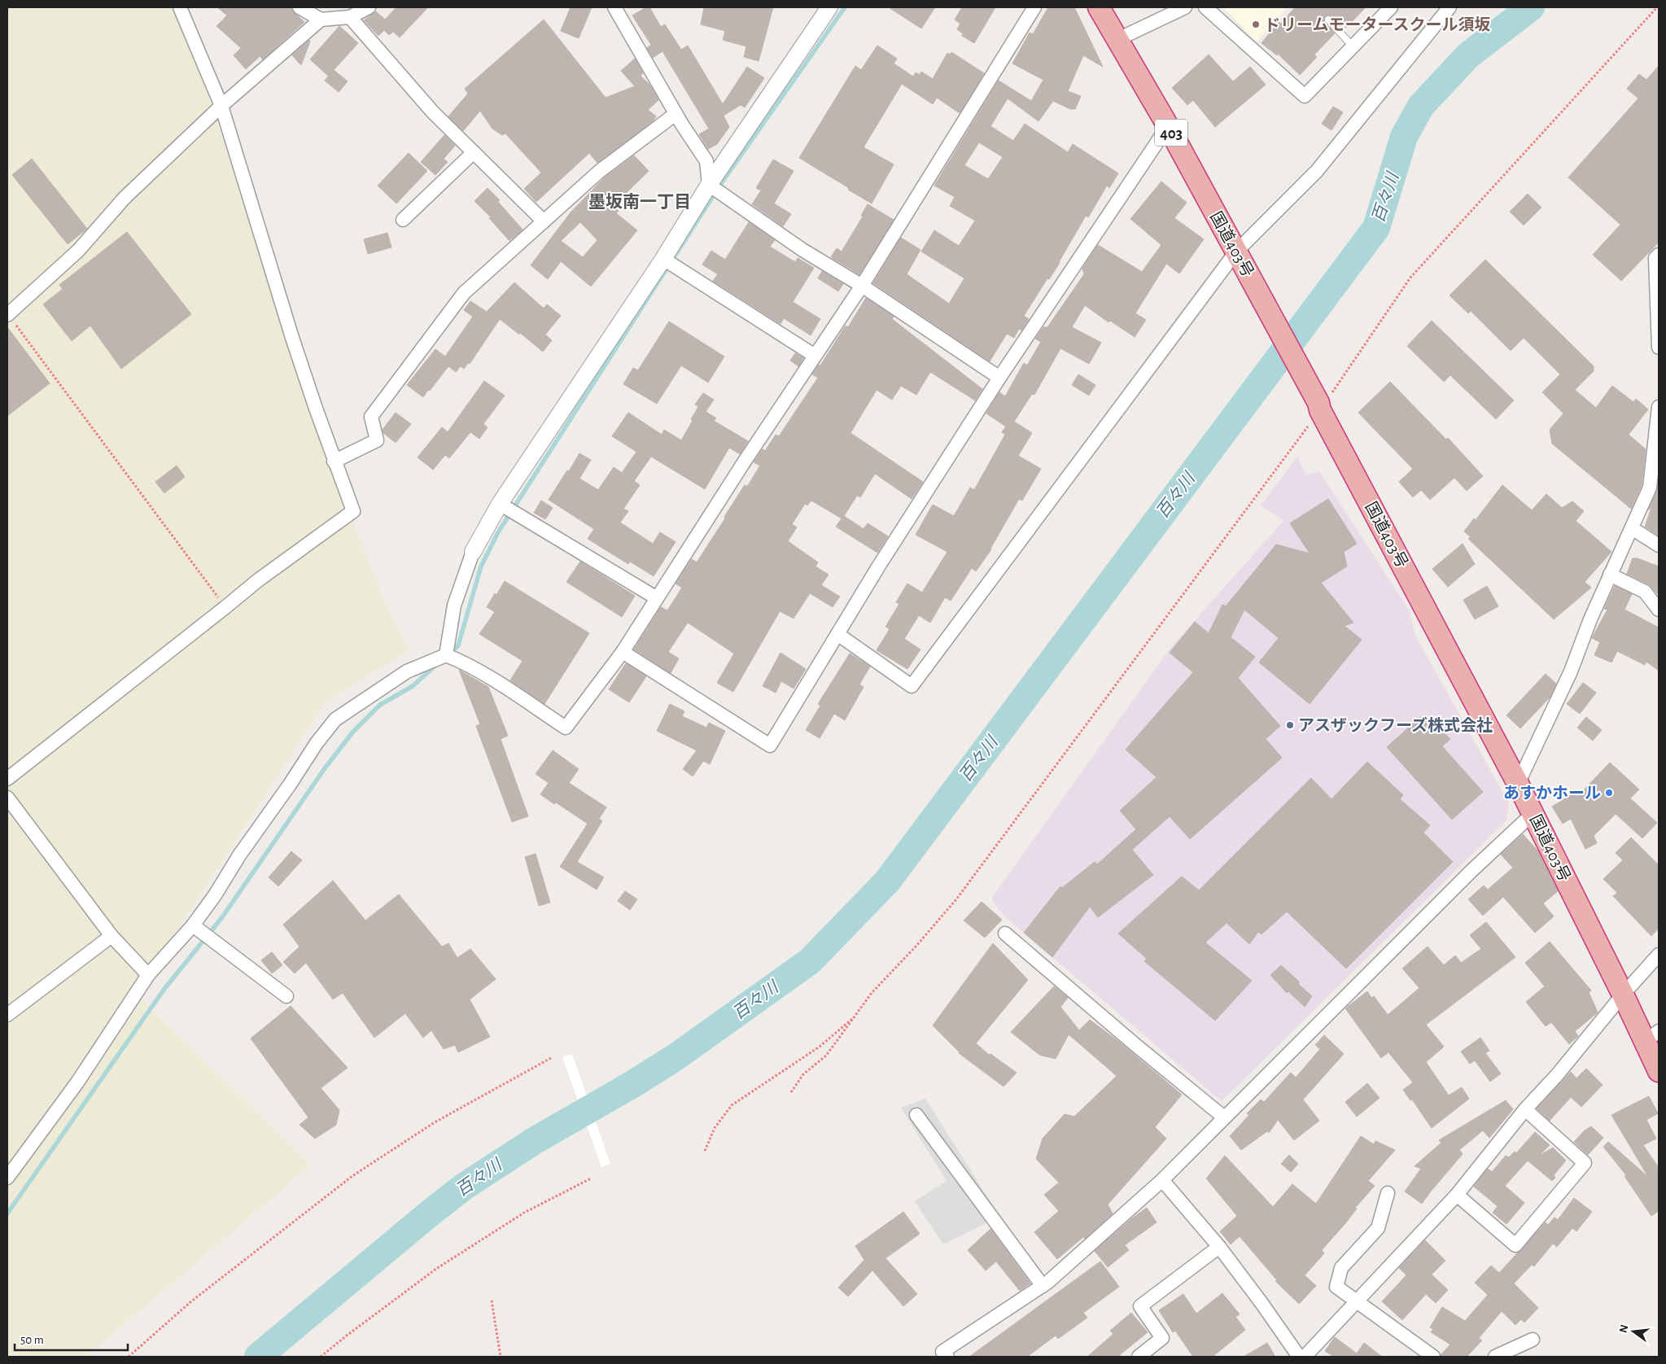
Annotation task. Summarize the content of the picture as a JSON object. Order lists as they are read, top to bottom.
{
  "streets": {
    "highway": ["403", "国道403号"]
  },
  "districts": ["墨坂南一丁目"],
  "water": ["百々川"],
  "places": ["ドリームモータースクール須坂", "アスザックフーズ株式会社", "あすかホール"],
  "scale_bar": "50 m",
  "north": "left"
}
